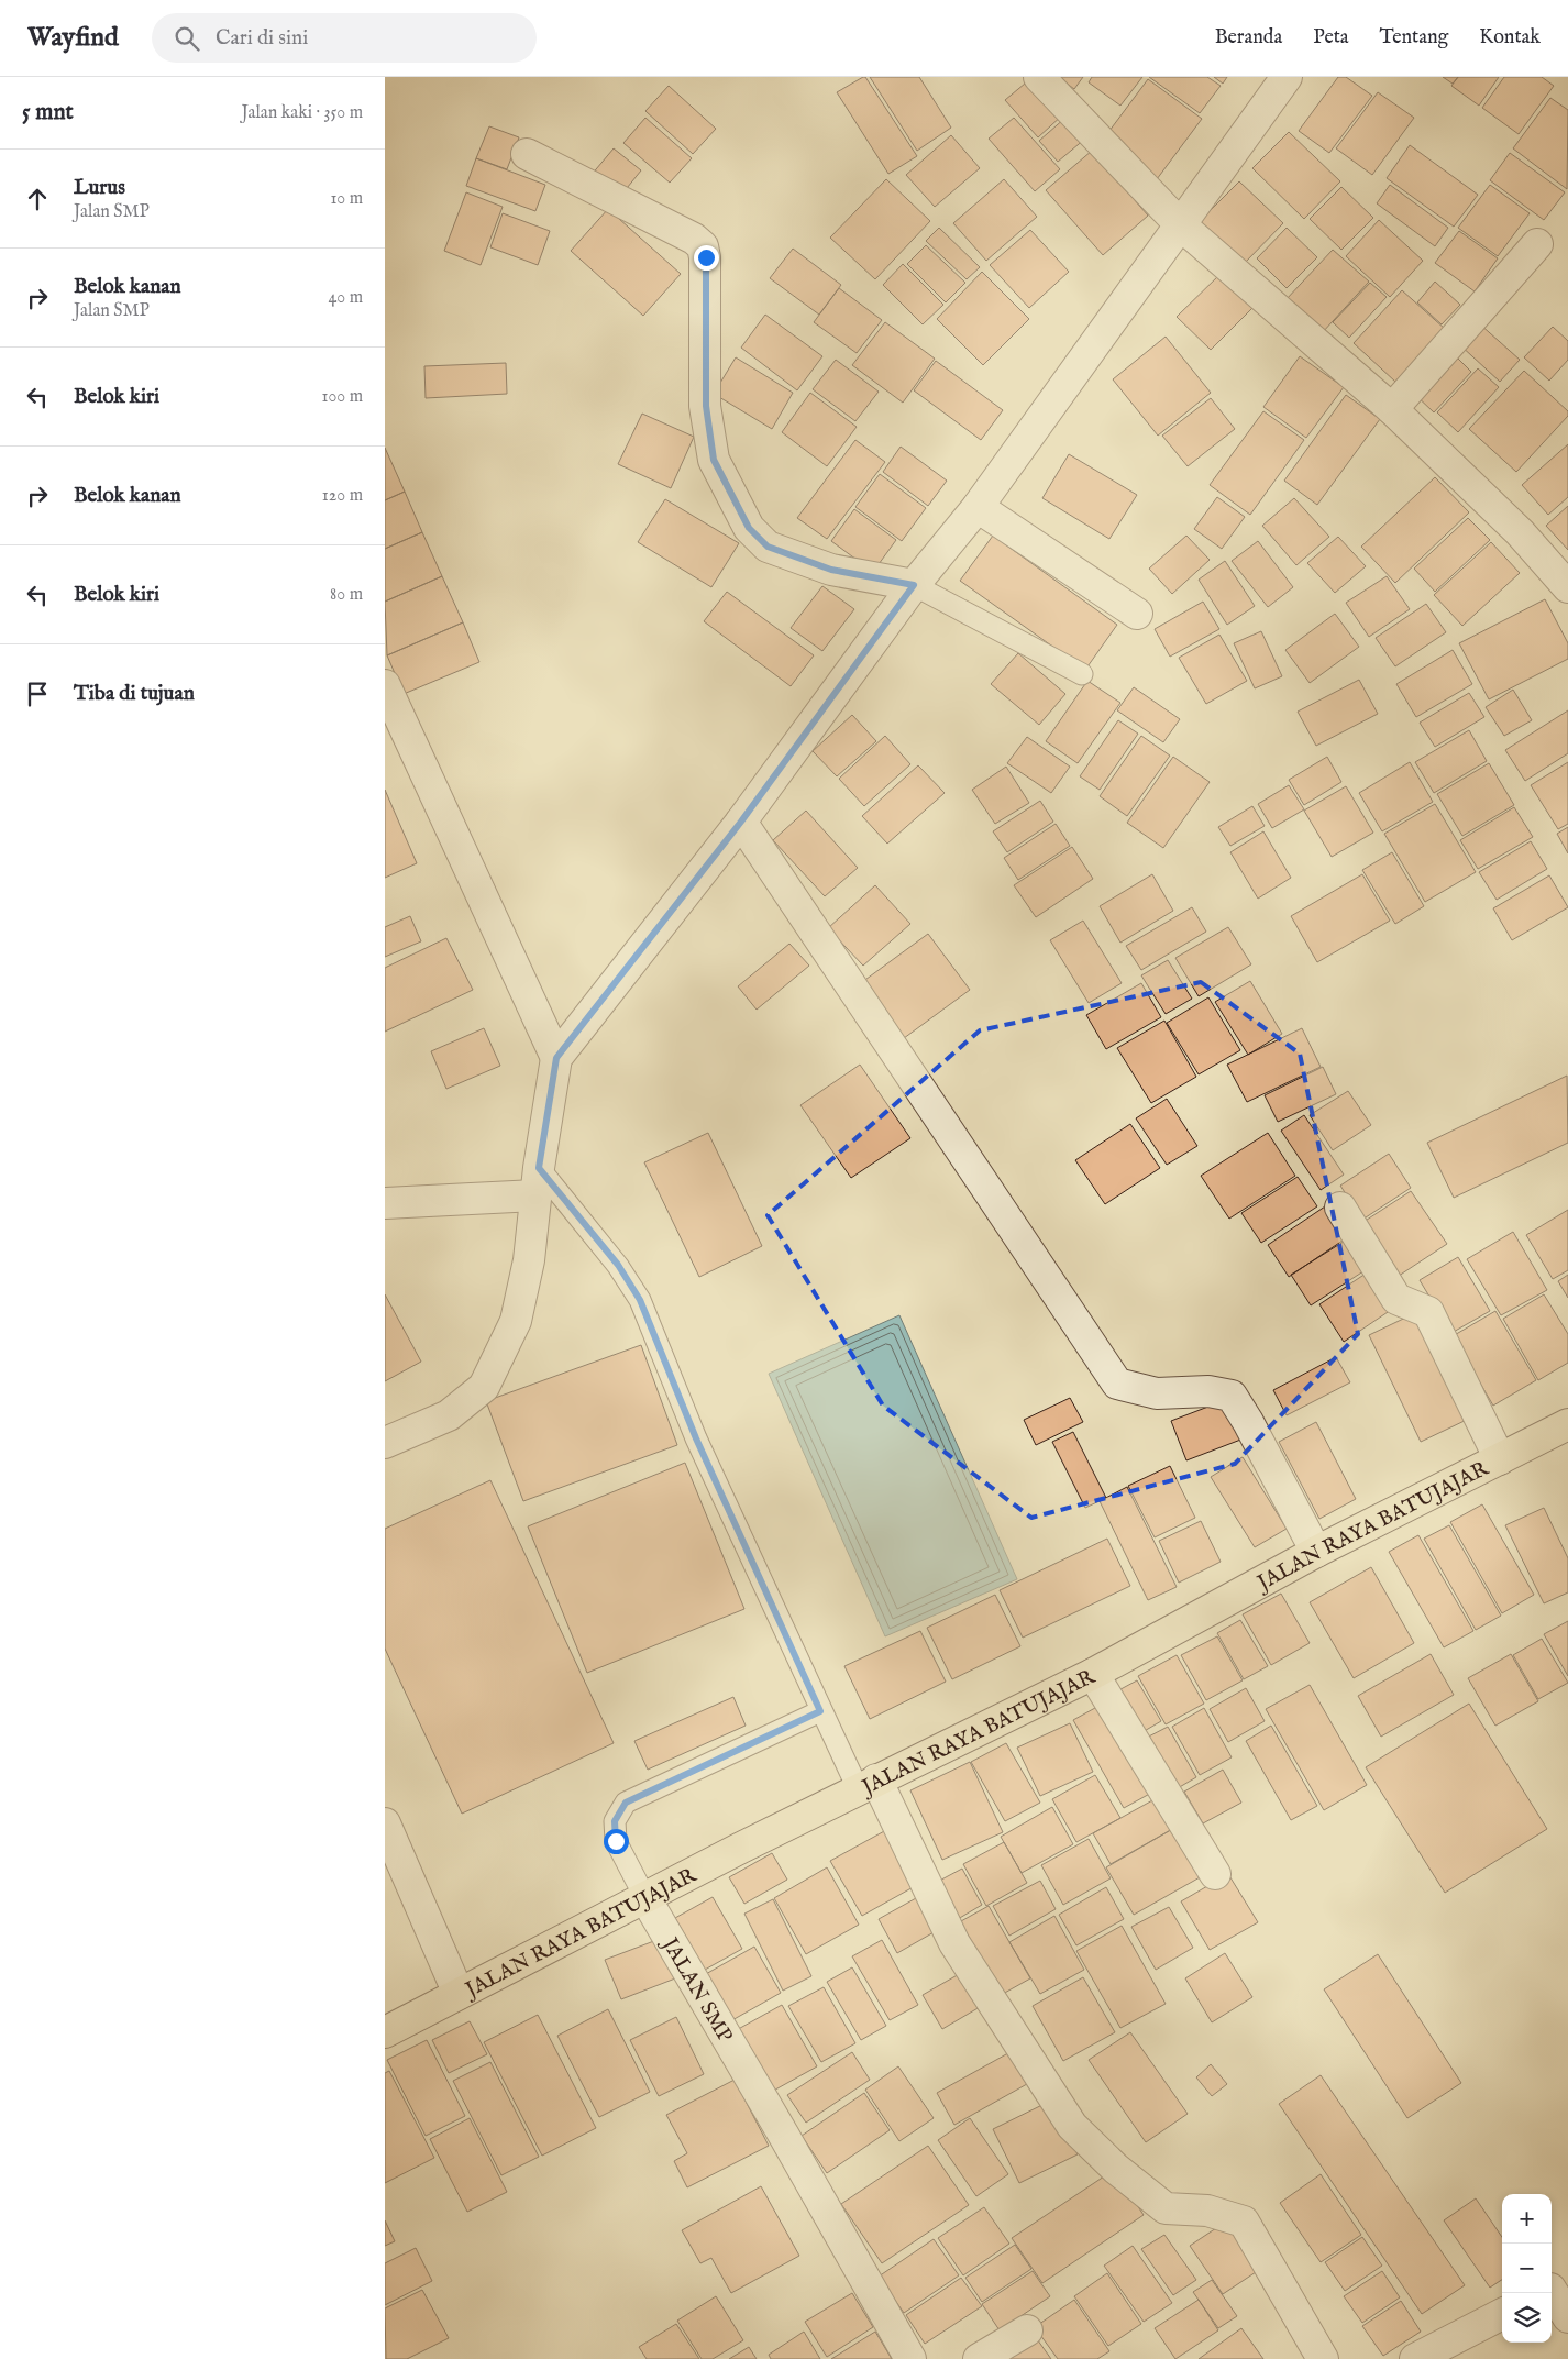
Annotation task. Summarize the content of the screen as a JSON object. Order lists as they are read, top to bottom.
{
  "streets": {
    "highway": ["JALAN RAYA BATUJAJAR"],
    "street": ["JALAN SMP"]
  },
  "crossings": [
    ["JALAN RAYA BATUJAJAR", "JALAN SMP"]
  ],
  "page": {
    "header": "Wayfind",
    "search": "Cari di sini",
    "nav": [
      "Beranda",
      "Peta",
      "Tentang",
      "Kontak"
    ],
    "heading": ["5 mnt", "Jalan kaki · 350 m"],
    "list": [
      ["Lurus", "Jalan SMP", "10 m"],
      ["Belok kanan", "Jalan SMP", "40 m"],
      ["Belok kiri", "100 m"],
      ["Belok kanan", "120 m"],
      ["Belok kiri", "80 m"],
      "Tiba di tujuan"
    ],
    "map_buttons": ["+", "−"]
  }
}
